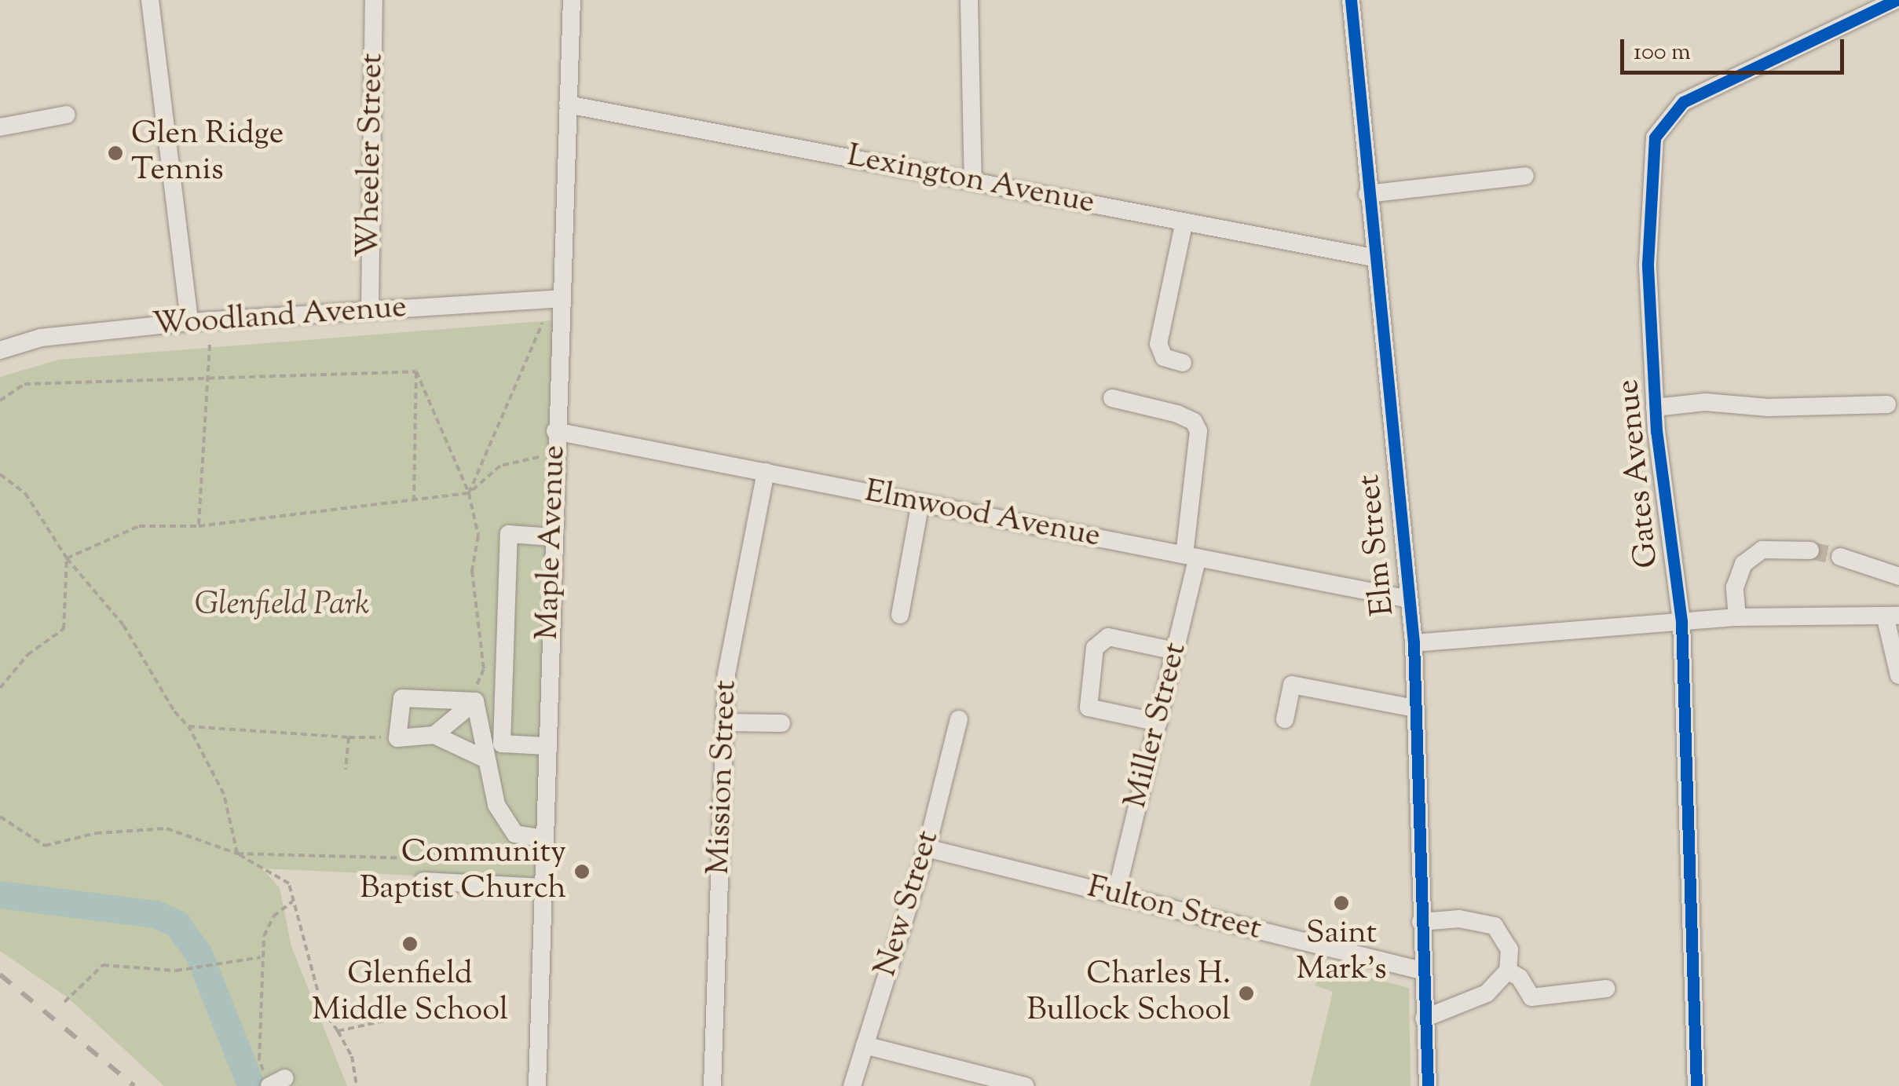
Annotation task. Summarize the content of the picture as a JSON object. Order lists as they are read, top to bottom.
{
  "streets": {
    "street": [
      "Wheeler Street",
      "Lexington Avenue",
      "Woodland Avenue",
      "Gates Avenue",
      "Elmwood Avenue",
      "Maple Avenue",
      "Elm Street",
      "Miller Street",
      "Mission Street",
      "New Street",
      "Fulton Street"
    ]
  },
  "crossings": [
    ["Wheeler Street", "Woodland Avenue"],
    ["Lexington Avenue", "Maple Avenue"],
    ["Lexington Avenue", "Elm Street"],
    ["Woodland Avenue", "Maple Avenue"],
    ["Elmwood Avenue", "Maple Avenue"],
    ["Elmwood Avenue", "Elm Street"],
    ["Elmwood Avenue", "Miller Street"],
    ["Elmwood Avenue", "Mission Street"],
    ["Elm Street", "Fulton Street"],
    ["Miller Street", "Fulton Street"],
    ["New Street", "Fulton Street"]
  ],
  "parks": ["Glenfield Park"],
  "places": [
    "Glen Ridge Tennis",
    "Community Baptist Church",
    "Saint Mark’s",
    "Glenfield Middle School",
    "Charles H. Bullock School"
  ],
  "scale_bar": "100 m"
}
